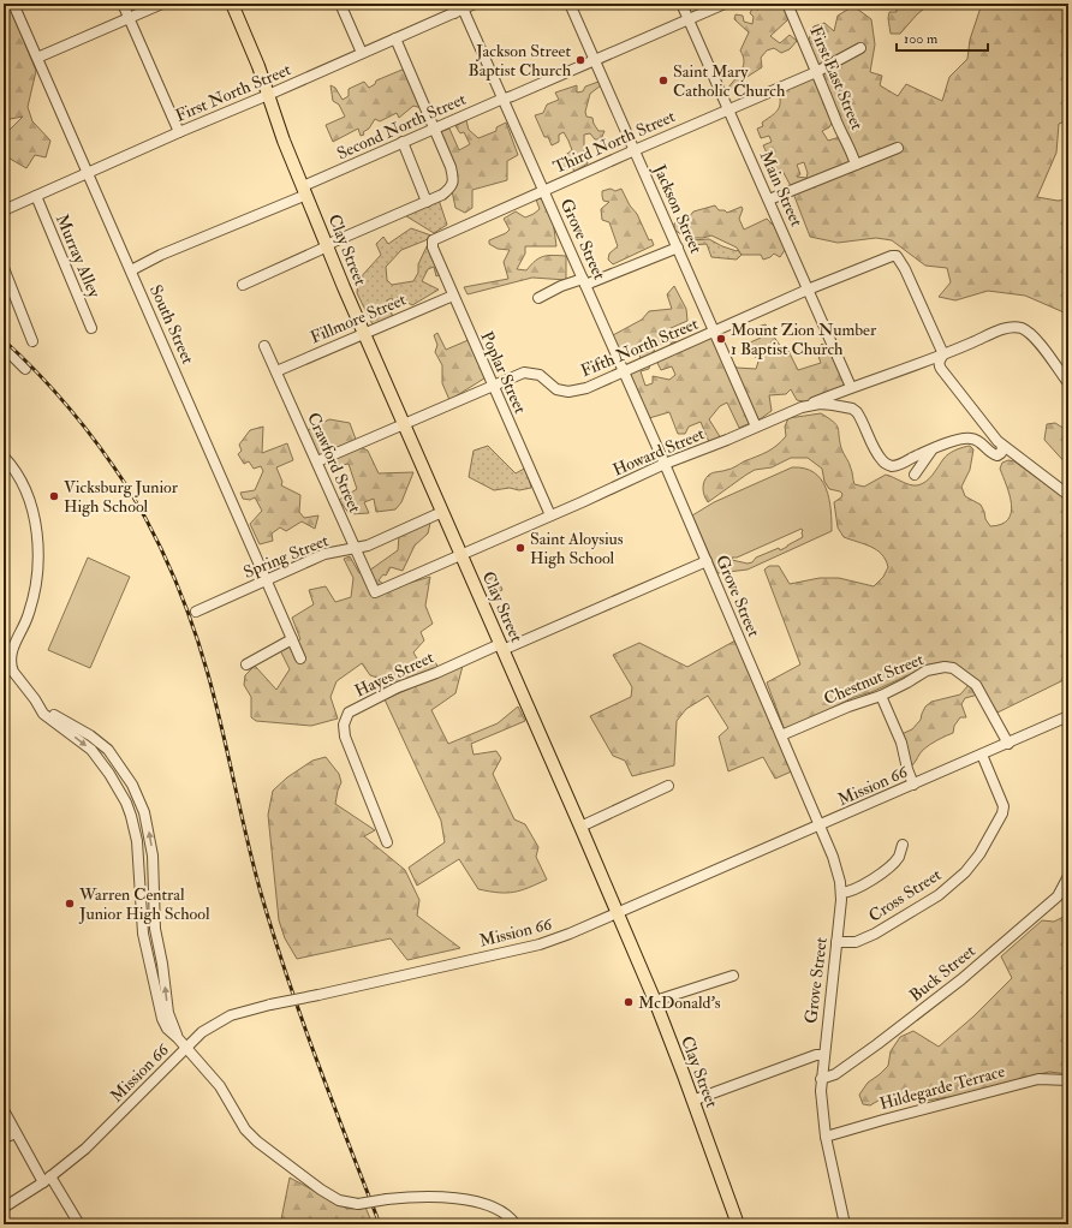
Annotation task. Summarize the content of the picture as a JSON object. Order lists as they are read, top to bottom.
{
  "streets": {
    "main road": ["Clay Street"],
    "street": [
      "First East Street",
      "First North Street",
      "Second North Street",
      "Third North Street",
      "Main Street",
      "Jackson Street",
      "Grove Street",
      "Murray Alley",
      "Fillmore Street",
      "South Street",
      "Fifth North Street",
      "Poplar Street",
      "Howard Street",
      "Crawford Street",
      "Spring Street",
      "Hayes Street",
      "Chestnut Street",
      "Mission 66",
      "Cross Street",
      "Buck Street",
      "Hildegarde Terrace"
    ]
  },
  "crossings": [
    ["First East Street", "Third North Street"],
    ["First North Street", "Grove Street"],
    ["First North Street", "Clay Street"],
    ["First North Street", "Murray Alley"],
    ["First North Street", "South Street"],
    ["Second North Street", "Main Street"],
    ["Second North Street", "Jackson Street"],
    ["Second North Street", "Grove Street"],
    ["Second North Street", "Clay Street"],
    ["Second North Street", "South Street"],
    ["Third North Street", "Main Street"],
    ["Third North Street", "Jackson Street"],
    ["Third North Street", "Grove Street"],
    ["Third North Street", "Poplar Street"],
    ["Main Street", "Fifth North Street"],
    ["Jackson Street", "Fifth North Street"],
    ["Jackson Street", "Howard Street"],
    ["Grove Street", "Fifth North Street"],
    ["Grove Street", "Howard Street"],
    ["Grove Street", "Hayes Street"],
    ["Grove Street", "Chestnut Street"],
    ["Grove Street", "Mission 66"],
    ["Grove Street", "Cross Street"],
    ["Grove Street", "Buck Street"],
    ["Grove Street", "Hildegarde Terrace"],
    ["Clay Street", "Fillmore Street"],
    ["Clay Street", "Fifth North Street"],
    ["Clay Street", "Howard Street"],
    ["Clay Street", "Spring Street"],
    ["Clay Street", "Hayes Street"],
    ["Clay Street", "Mission 66"],
    ["Fillmore Street", "Poplar Street"],
    ["Fillmore Street", "Crawford Street"],
    ["South Street", "Spring Street"],
    ["Fifth North Street", "Poplar Street"],
    ["Fifth North Street", "Crawford Street"],
    ["Poplar Street", "Howard Street"],
    ["Howard Street", "Crawford Street"],
    ["Crawford Street", "Spring Street"],
    ["Chestnut Street", "Mission 66"],
    ["Mission 66", "Cross Street"]
  ],
  "places": [
    "Jackson Street Baptist Church",
    "Saint Mary Catholic Church",
    "Mount Zion Number 1 Baptist Church",
    "Vicksburg Junior High School",
    "Saint Aloysius High School",
    "Warren Central Junior High School",
    "McDonald's"
  ],
  "scale_bar": "100 m"
}
